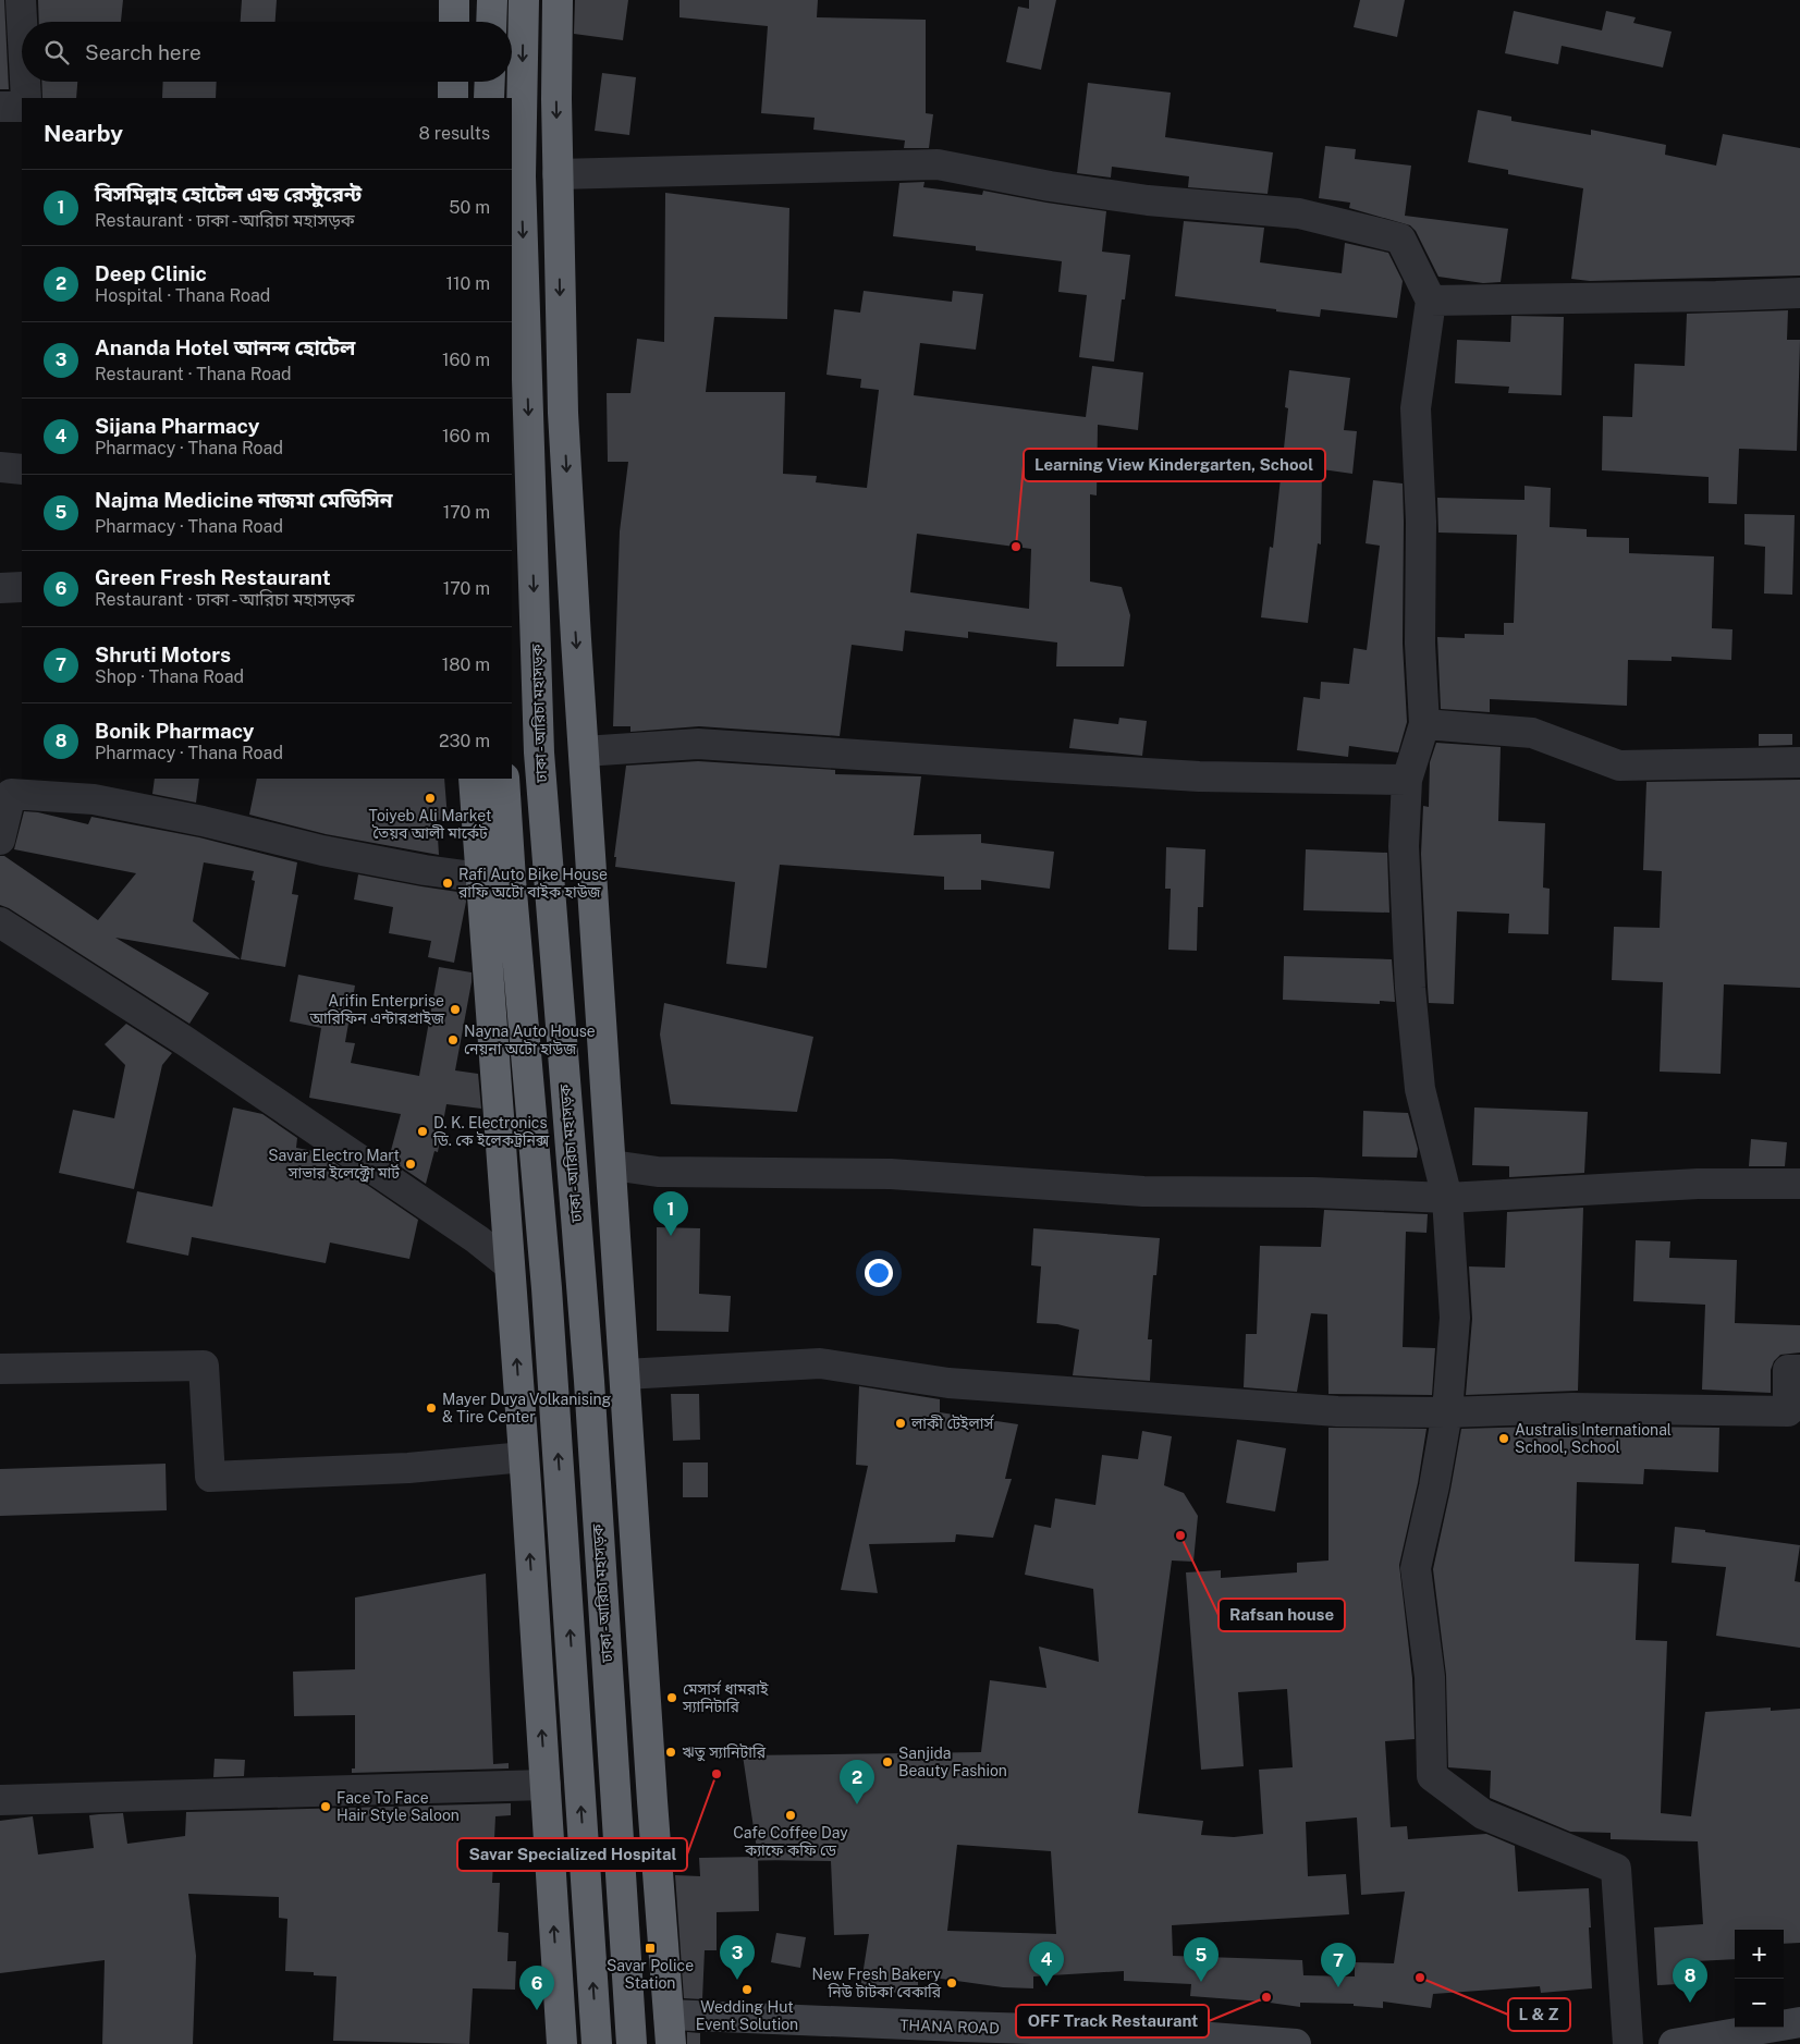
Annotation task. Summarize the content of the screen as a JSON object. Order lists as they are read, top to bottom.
{
  "streets": {
    "highway": ["ঢাকা - আরিচা মহাসড়ক"],
    "street": ["THANA ROAD"]
  },
  "places": {
    "other": [
      "Learning View Kindergarten, School",
      "Toiyeb Ali Market তৈয়ব আলী মার্কেট",
      "Rafi Auto Bike House রাফি অটো বাইক হাউজ",
      "Arifin Enterprise আরিফিন এন্টারপ্রাইজ",
      "Nayna Auto House নেয়না অটো হাউজ",
      "D. K. Electronics ডি. কে ইলেকট্রনিক্স",
      "Savar Electro Mart সাভার ইলেক্ট্রো মার্ট",
      "Mayer Duya Volkanising & Tire Center",
      "লাকী টেইলার্স",
      "Australis International School, School",
      "Rafsan house",
      "মেসার্স ধামরাই স্যানিটারি",
      "ঋতু স্যানিটারি",
      "Sanjida Beauty Fashion",
      "Savar Specialized Hospital",
      "Face To Face Hair Style Saloon",
      "Cafe Coffee Day ক্যাফে কফি ডে",
      "L & Z",
      "New Fresh Bakery নিউ টাটকা বেকারি",
      "Wedding Hut Event Solution",
      "OFF Track Restaurant"
    ],
    "transit": ["Savar Police Station"]
  },
  "page": {
    "search": "Search here",
    "heading": ["Nearby", "8 results"],
    "list": [
      {
        "mark": "1",
        "name": "বিসমিল্লাহ হোটেল এন্ড রেস্টুরেন্ট",
        "note": "Restaurant · ঢাকা - আরিচা মহাসড়ক",
        "value": "50 m"
      },
      {
        "mark": "2",
        "name": "Deep Clinic",
        "note": "Hospital · Thana Road",
        "value": "110 m"
      },
      {
        "mark": "3",
        "name": "Ananda Hotel আনন্দ হোটেল",
        "note": "Restaurant · Thana Road",
        "value": "160 m"
      },
      {
        "mark": "4",
        "name": "Sijana Pharmacy",
        "note": "Pharmacy · Thana Road",
        "value": "160 m"
      },
      {
        "mark": "5",
        "name": "Najma Medicine নাজমা মেডিসিন",
        "note": "Pharmacy · Thana Road",
        "value": "170 m"
      },
      {
        "mark": "6",
        "name": "Green Fresh Restaurant",
        "note": "Restaurant · ঢাকা - আরিচা মহাসড়ক",
        "value": "170 m"
      },
      {
        "mark": "7",
        "name": "Shruti Motors",
        "note": "Shop · Thana Road",
        "value": "180 m"
      },
      {
        "mark": "8",
        "name": "Bonik Pharmacy",
        "note": "Pharmacy · Thana Road",
        "value": "230 m"
      }
    ],
    "pins": [
      "1",
      "2",
      "3",
      "5",
      "4",
      "7",
      "8",
      "6"
    ],
    "map_buttons": ["+", "−"]
  }
}
